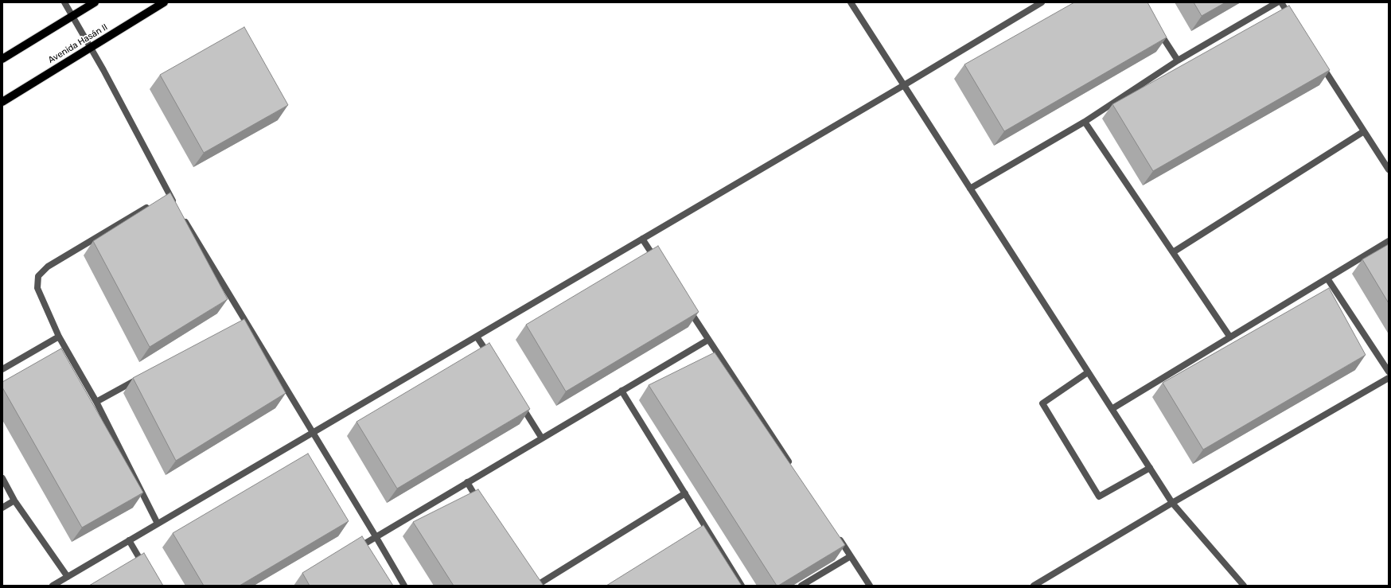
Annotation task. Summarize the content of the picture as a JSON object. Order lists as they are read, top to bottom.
{
  "streets": {
    "main road": ["Avenida Hasán II"]
  }
}
